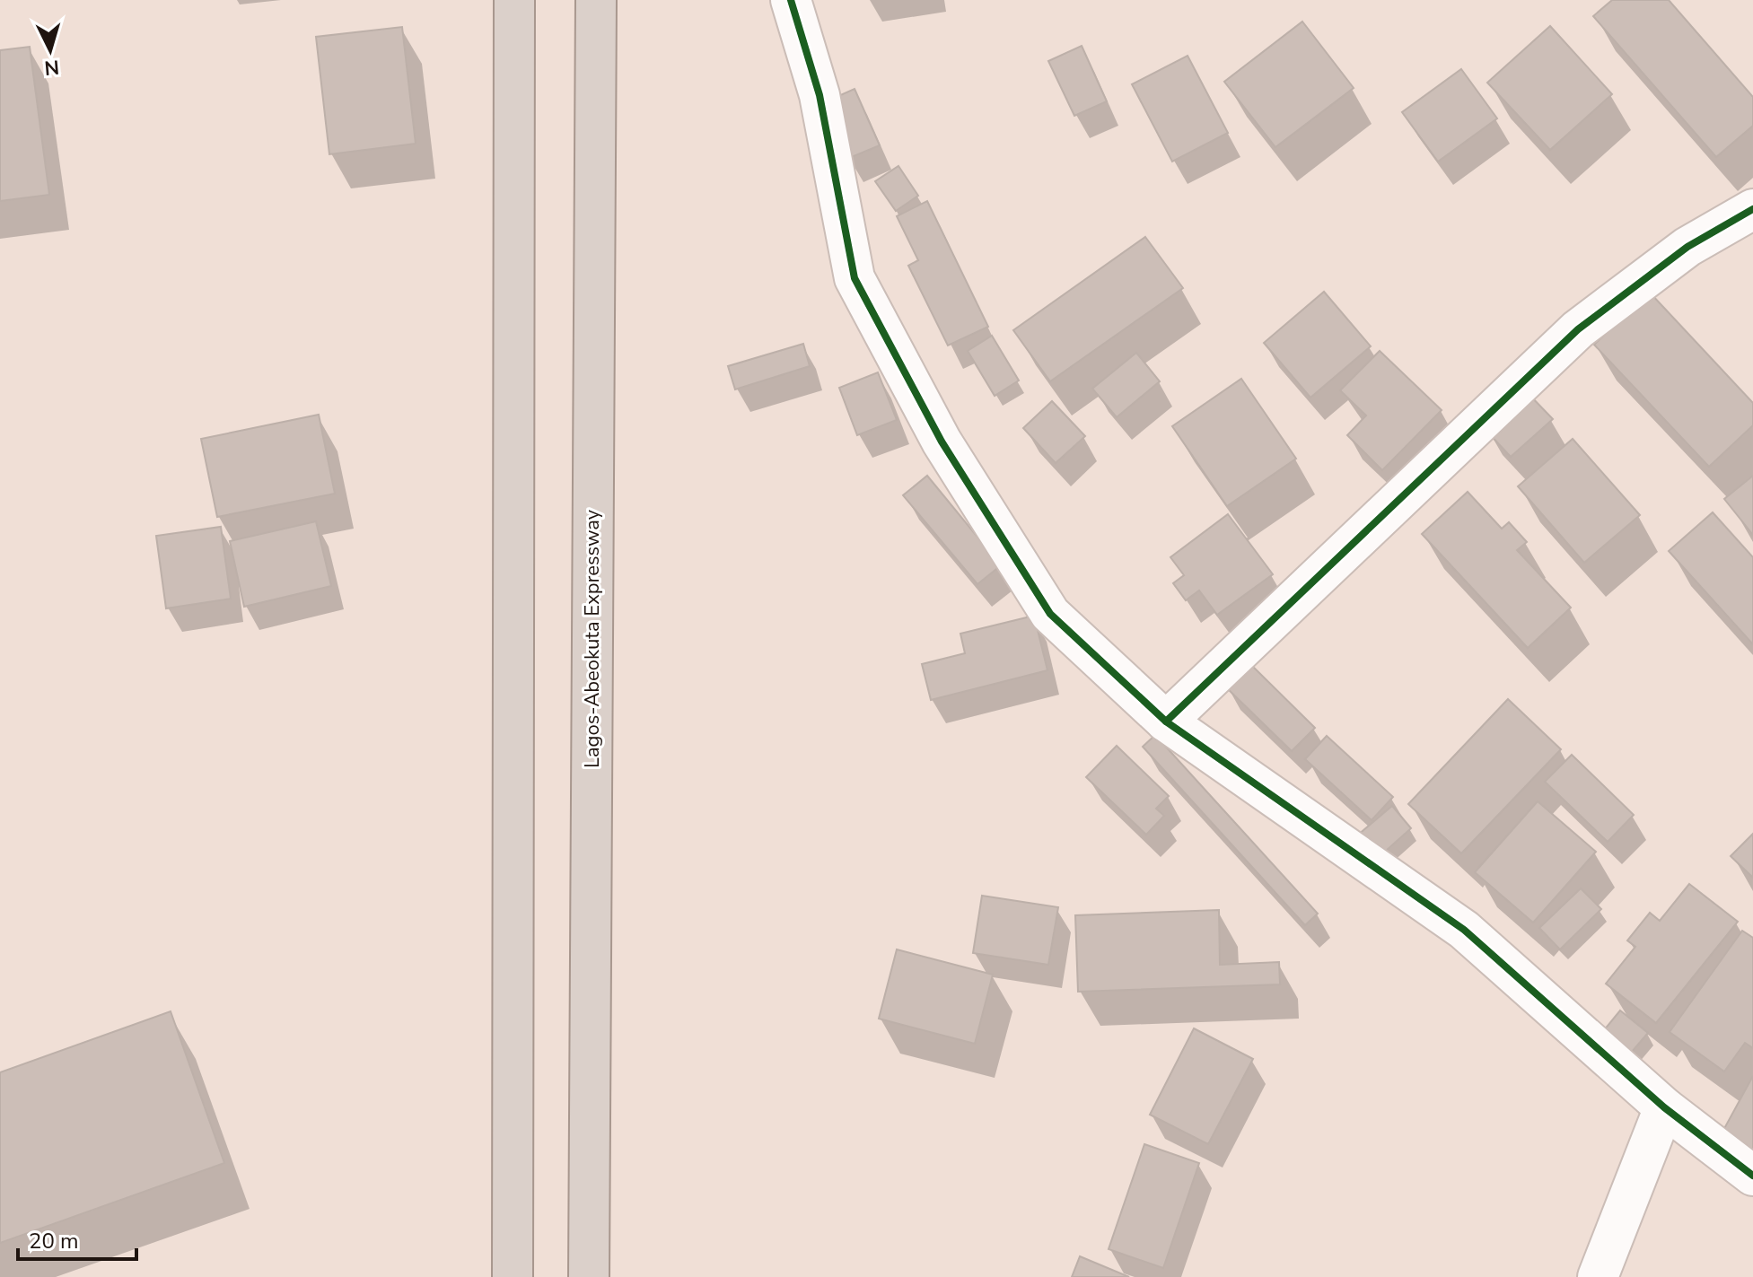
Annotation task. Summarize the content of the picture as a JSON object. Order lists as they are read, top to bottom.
{
  "streets": {
    "highway": ["Lagos-Abeokuta Expressway"]
  },
  "scale_bar": "20 m",
  "north": "bottom"
}
